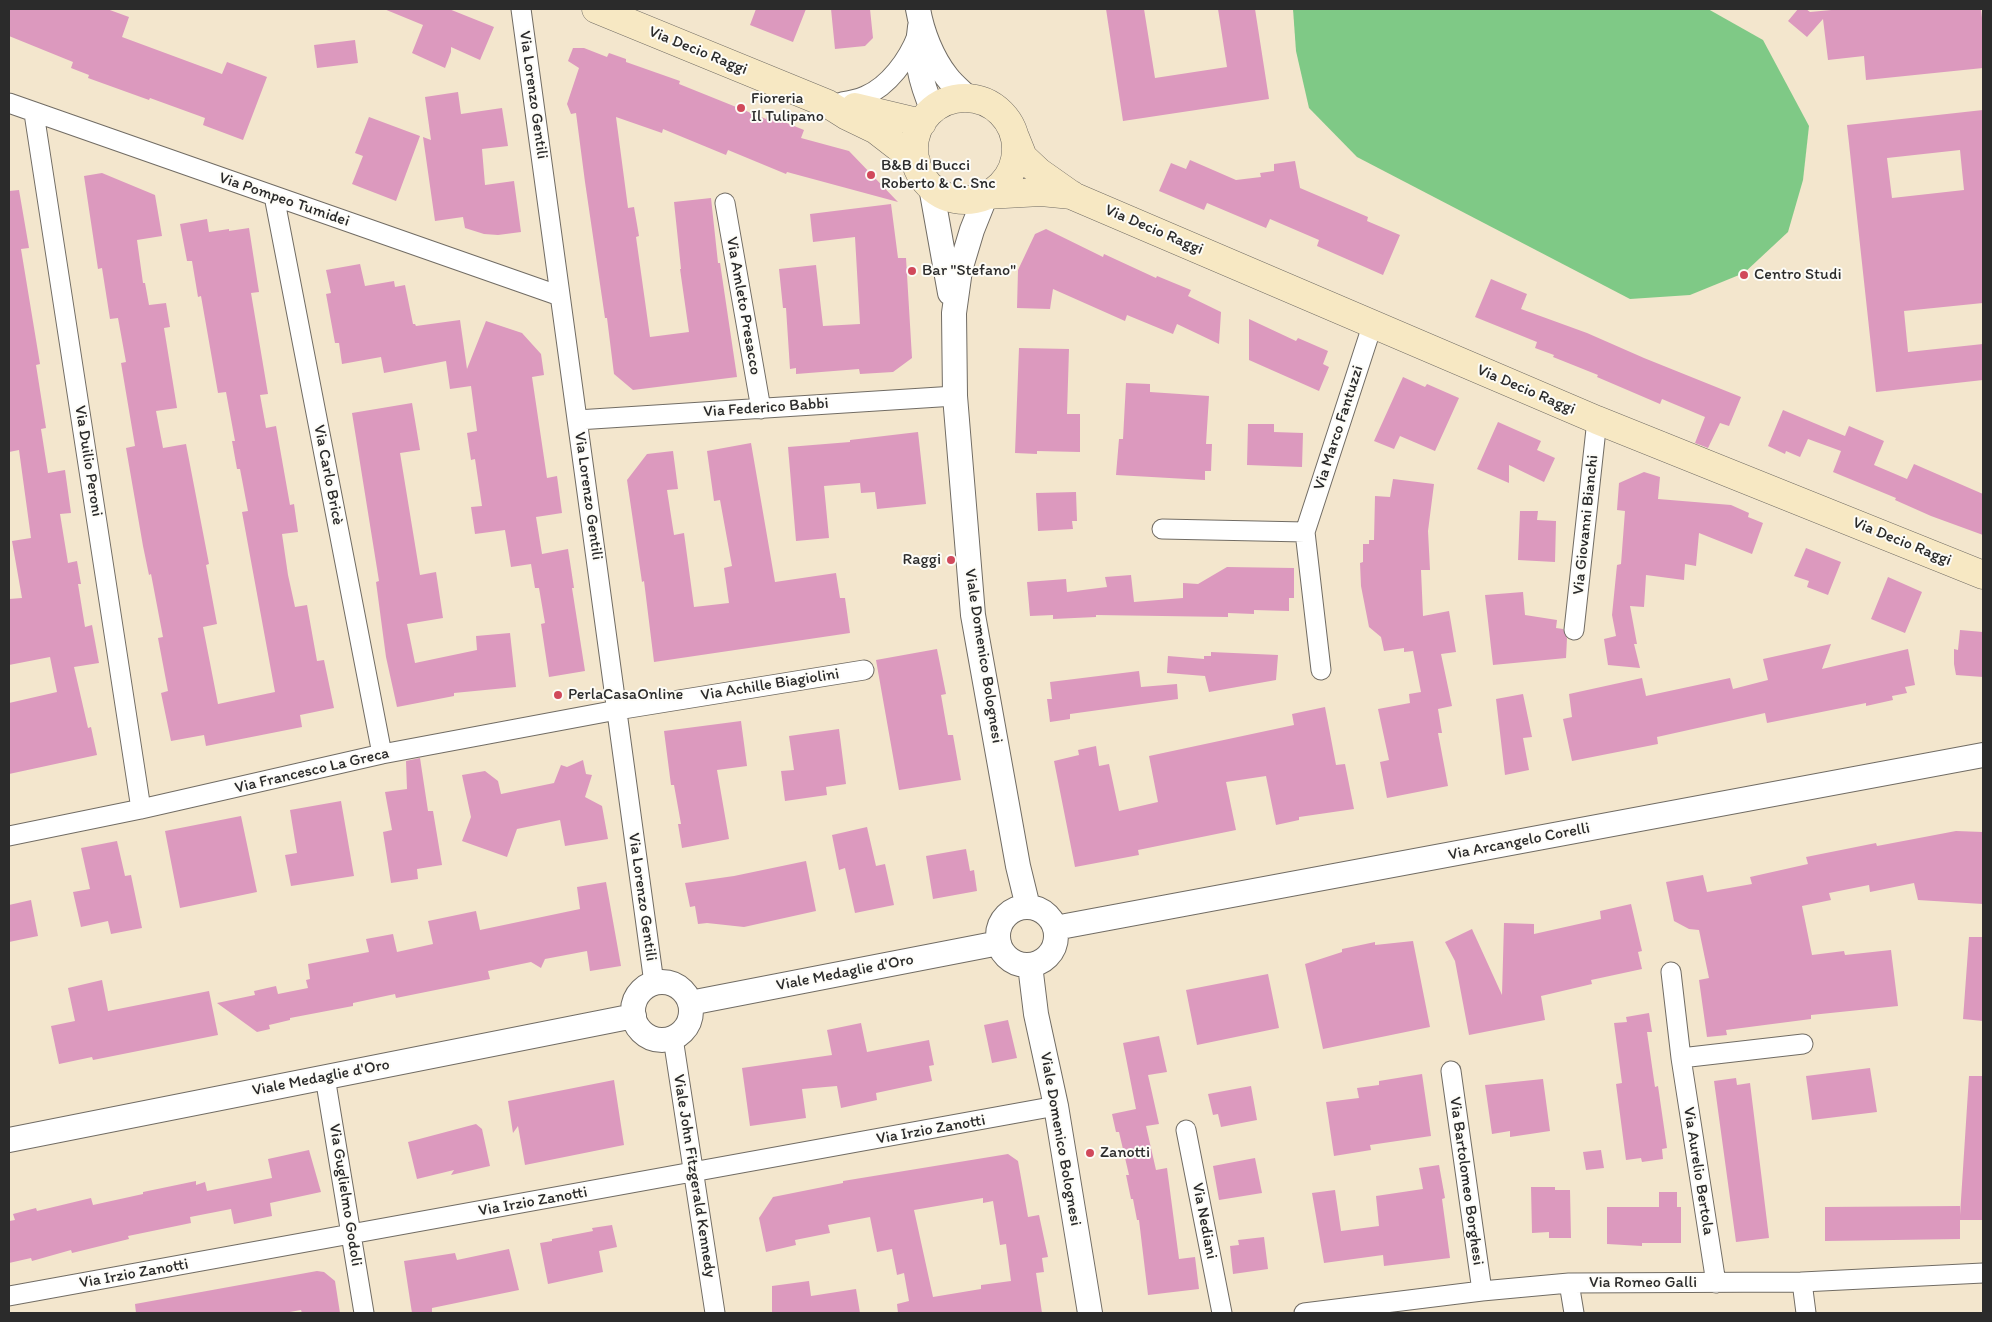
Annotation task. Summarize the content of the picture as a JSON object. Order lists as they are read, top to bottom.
{
  "streets": {
    "main road": ["Via Decio Raggi"],
    "street": [
      "Via Lorenzo Gentili",
      "Via Pompeo Tumidei",
      "Via Amleto Presacco",
      "Via Federico Babbi",
      "Via Marco Fantuzzi",
      "Via Duilio Peroni",
      "Via Carlo Bricè",
      "Via Giovanni Bianchi",
      "Viale Domenico Bolognesi",
      "Via Achille Biagiolini",
      "Via Francesco La Greca",
      "Via Arcangelo Corelli",
      "Viale Medaglie d'Oro",
      "Via Irzio Zanotti",
      "Via Aurelio Bertola",
      "Viale John Fitzgerald Kennedy",
      "Via Bartolomeo Borghesi",
      "Via Guglielmo Godoli",
      "Via Nediani",
      "Via Romeo Galli"
    ]
  },
  "crossings": [
    ["Via Decio Raggi", "Via Marco Fantuzzi"],
    ["Via Decio Raggi", "Via Giovanni Bianchi"],
    ["Via Decio Raggi", "Viale Domenico Bolognesi"],
    ["Via Lorenzo Gentili", "Via Pompeo Tumidei"],
    ["Via Lorenzo Gentili", "Via Federico Babbi"],
    ["Via Lorenzo Gentili", "Via Achille Biagiolini"],
    ["Via Lorenzo Gentili", "Via Francesco La Greca"],
    ["Via Lorenzo Gentili", "Viale Medaglie d'Oro"],
    ["Via Lorenzo Gentili", "Viale John Fitzgerald Kennedy"],
    ["Via Pompeo Tumidei", "Via Duilio Peroni"],
    ["Via Pompeo Tumidei", "Via Carlo Bricè"],
    ["Via Amleto Presacco", "Via Federico Babbi"],
    ["Via Federico Babbi", "Viale Domenico Bolognesi"],
    ["Via Duilio Peroni", "Via Francesco La Greca"],
    ["Via Carlo Bricè", "Via Francesco La Greca"],
    ["Viale Domenico Bolognesi", "Via Arcangelo Corelli"],
    ["Viale Domenico Bolognesi", "Viale Medaglie d'Oro"],
    ["Viale Domenico Bolognesi", "Via Irzio Zanotti"],
    ["Via Achille Biagiolini", "Via Francesco La Greca"],
    ["Via Arcangelo Corelli", "Viale Medaglie d'Oro"],
    ["Viale Medaglie d'Oro", "Viale John Fitzgerald Kennedy"],
    ["Viale Medaglie d'Oro", "Via Guglielmo Godoli"],
    ["Via Irzio Zanotti", "Viale John Fitzgerald Kennedy"],
    ["Via Irzio Zanotti", "Via Guglielmo Godoli"],
    ["Via Aurelio Bertola", "Via Romeo Galli"],
    ["Via Bartolomeo Borghesi", "Via Romeo Galli"]
  ],
  "places": [
    "Fioreria Il Tulipano",
    "B&B di Bucci Roberto & C. Snc",
    "Bar \"Stefano\"",
    "Centro Studi",
    "Raggi",
    "PerlaCasaOnline",
    "Zanotti"
  ]
}
